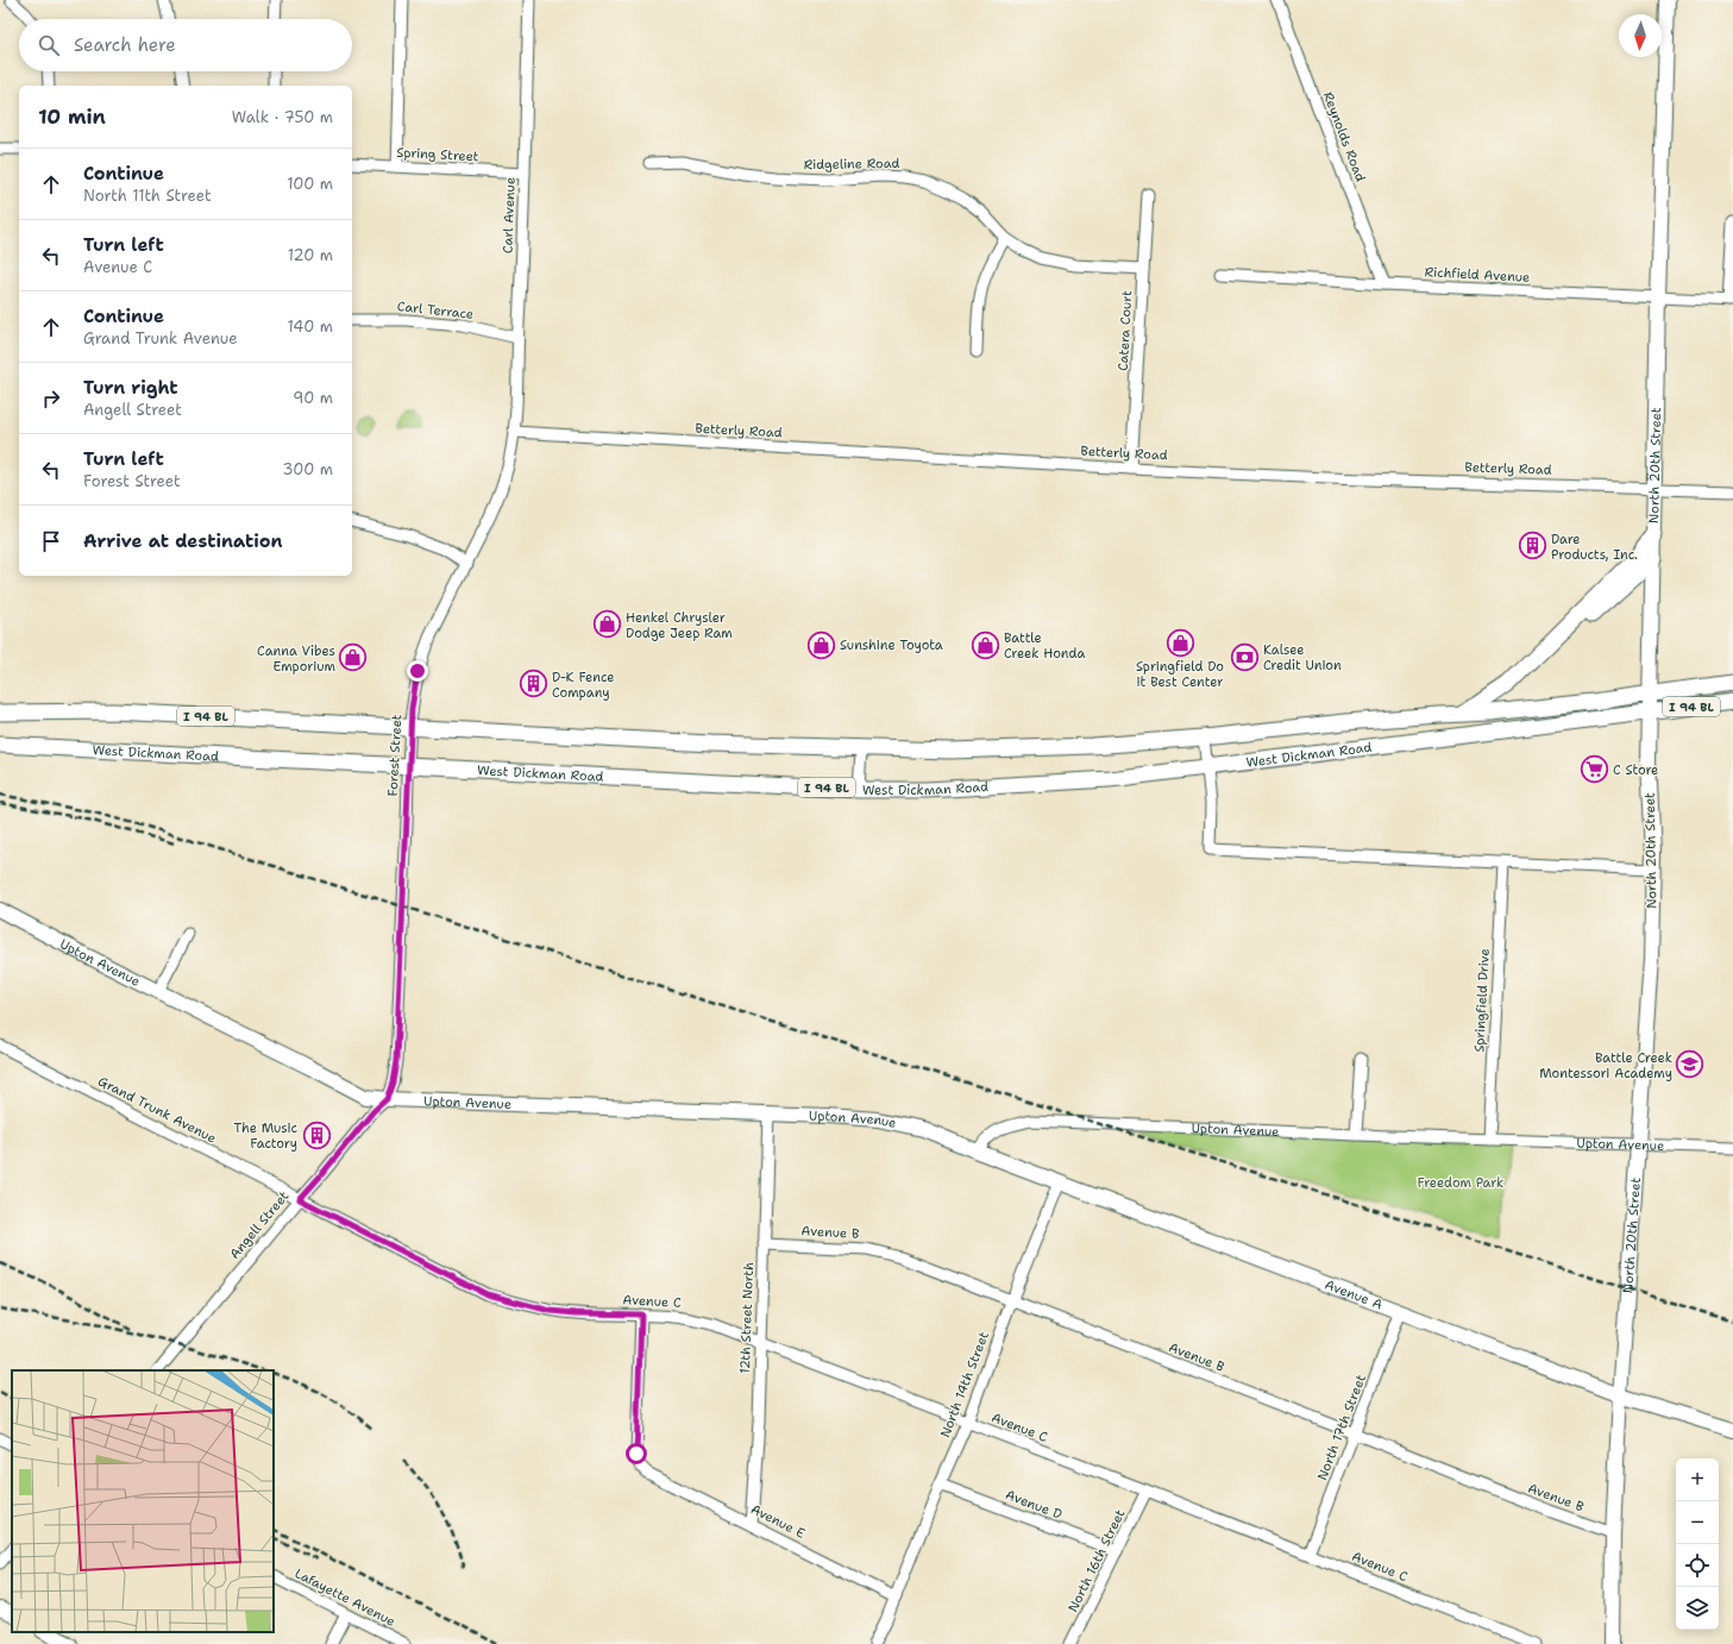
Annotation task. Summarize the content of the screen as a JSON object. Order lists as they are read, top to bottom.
{
  "streets": {
    "main road": ["I 94 BL", "West Dickman Road"],
    "street": [
      "Reynolds Road",
      "Spring Street",
      "Ridgeline Road",
      "Carl Avenue",
      "Richfield Avenue",
      "Carl Terrace",
      "Catera Court",
      "Betterly Road",
      "North 20th Street",
      "Forest Street",
      "Upton Avenue",
      "Springfield Drive",
      "Grand Trunk Avenue",
      "Angell Street",
      "Avenue B",
      "Avenue A",
      "Avenue C",
      "12th Street North",
      "North 14th Street",
      "North 17th Street",
      "Avenue D",
      "Avenue E",
      "North 16th Street",
      "Lafayette Avenue"
    ]
  },
  "crossings": [
    ["Reynolds Road", "Richfield Avenue"],
    ["Spring Street", "Carl Avenue"],
    ["Ridgeline Road", "Catera Court"],
    ["Carl Avenue", "Carl Terrace"],
    ["Carl Avenue", "Betterly Road"],
    ["Carl Avenue", "Forest Street"],
    ["Richfield Avenue", "North 20th Street"],
    ["Catera Court", "Betterly Road"],
    ["Betterly Road", "North 20th Street"],
    ["Betterly Road", "Forest Street"],
    ["North 20th Street", "West Dickman Road"],
    ["North 20th Street", "Upton Avenue"],
    ["North 20th Street", "Avenue B"],
    ["North 20th Street", "Avenue A"],
    ["West Dickman Road", "Forest Street"],
    ["Forest Street", "Upton Avenue"],
    ["Forest Street", "Angell Street"],
    ["Upton Avenue", "Springfield Drive"],
    ["Upton Avenue", "Angell Street"],
    ["Upton Avenue", "Avenue A"],
    ["Upton Avenue", "12th Street North"],
    ["Grand Trunk Avenue", "Angell Street"],
    ["Grand Trunk Avenue", "Avenue C"],
    ["Avenue B", "12th Street North"],
    ["Avenue B", "North 14th Street"],
    ["Avenue B", "North 17th Street"],
    ["Avenue A", "North 14th Street"],
    ["Avenue A", "North 17th Street"],
    ["Avenue C", "12th Street North"],
    ["Avenue C", "North 14th Street"],
    ["Avenue C", "North 17th Street"],
    ["Avenue C", "Avenue E"],
    ["Avenue C", "North 16th Street"],
    ["12th Street North", "Avenue E"],
    ["North 14th Street", "Avenue D"],
    ["North 14th Street", "Avenue E"],
    ["Avenue D", "North 16th Street"]
  ],
  "parks": ["Freedom Park"],
  "places": {
    "building": ["Dare Products, Inc.", "D-K Fence Company", "The Music Factory"],
    "shop": [
      "Henkel Chrysler Dodge Jeep Ram",
      "Springfield Do it Best Center",
      "Sunshine Toyota",
      "Battle Creek Honda",
      "Canna Vibes Emporium"
    ],
    "bank": ["Kalsee Credit Union"],
    "supermarket": ["C Store"],
    "school or university": ["Battle Creek Montessori Academy"]
  },
  "north": "bottom",
  "page": {
    "search": "Search here",
    "heading": ["10 min", "Walk · 750 m"],
    "list": [
      ["Continue", "North 11th Street", "100 m"],
      ["Turn left", "Avenue C", "120 m"],
      ["Continue", "Grand Trunk Avenue", "140 m"],
      ["Turn right", "Angell Street", "90 m"],
      ["Turn left", "Forest Street", "300 m"],
      "Arrive at destination"
    ],
    "map_buttons": ["+", "−"]
  }
}
